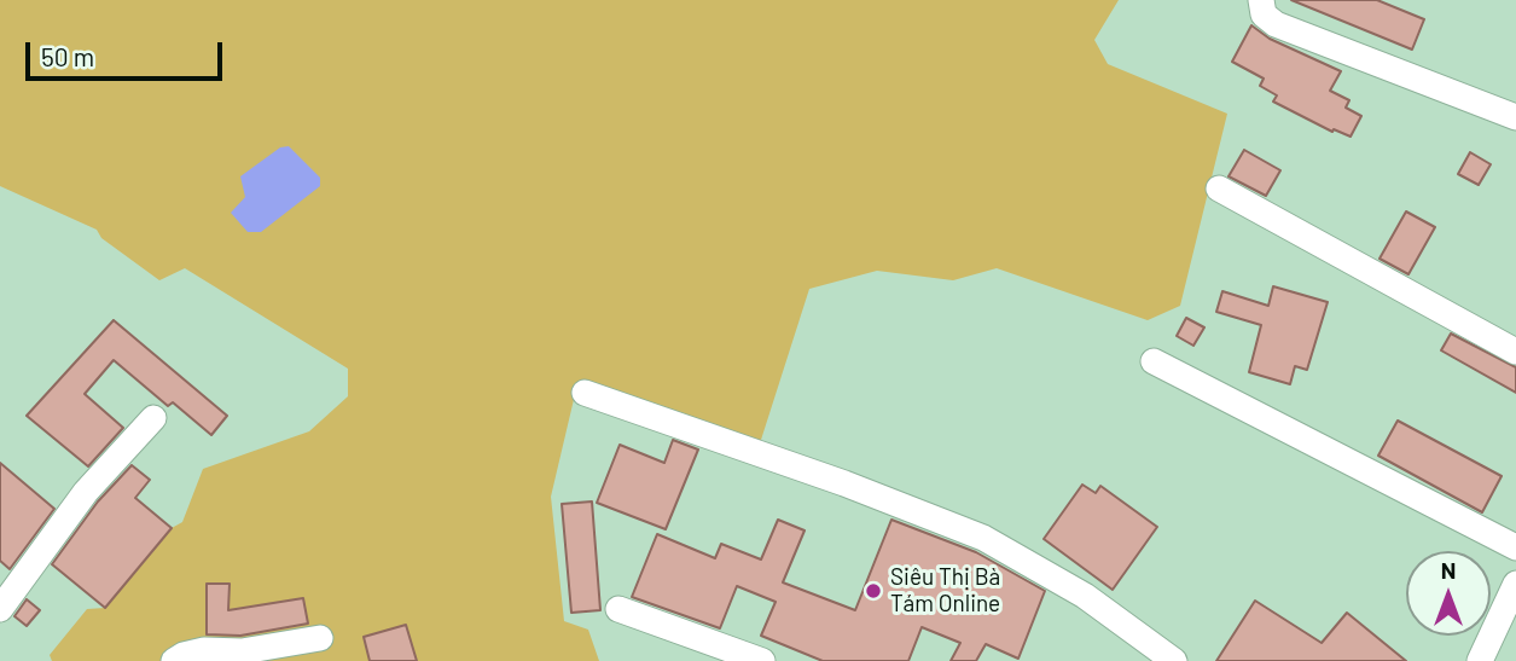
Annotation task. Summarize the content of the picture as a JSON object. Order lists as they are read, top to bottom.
{
  "places": ["Siêu Thị Bà Tám Online"],
  "scale_bar": "50 m",
  "north": "top"
}
